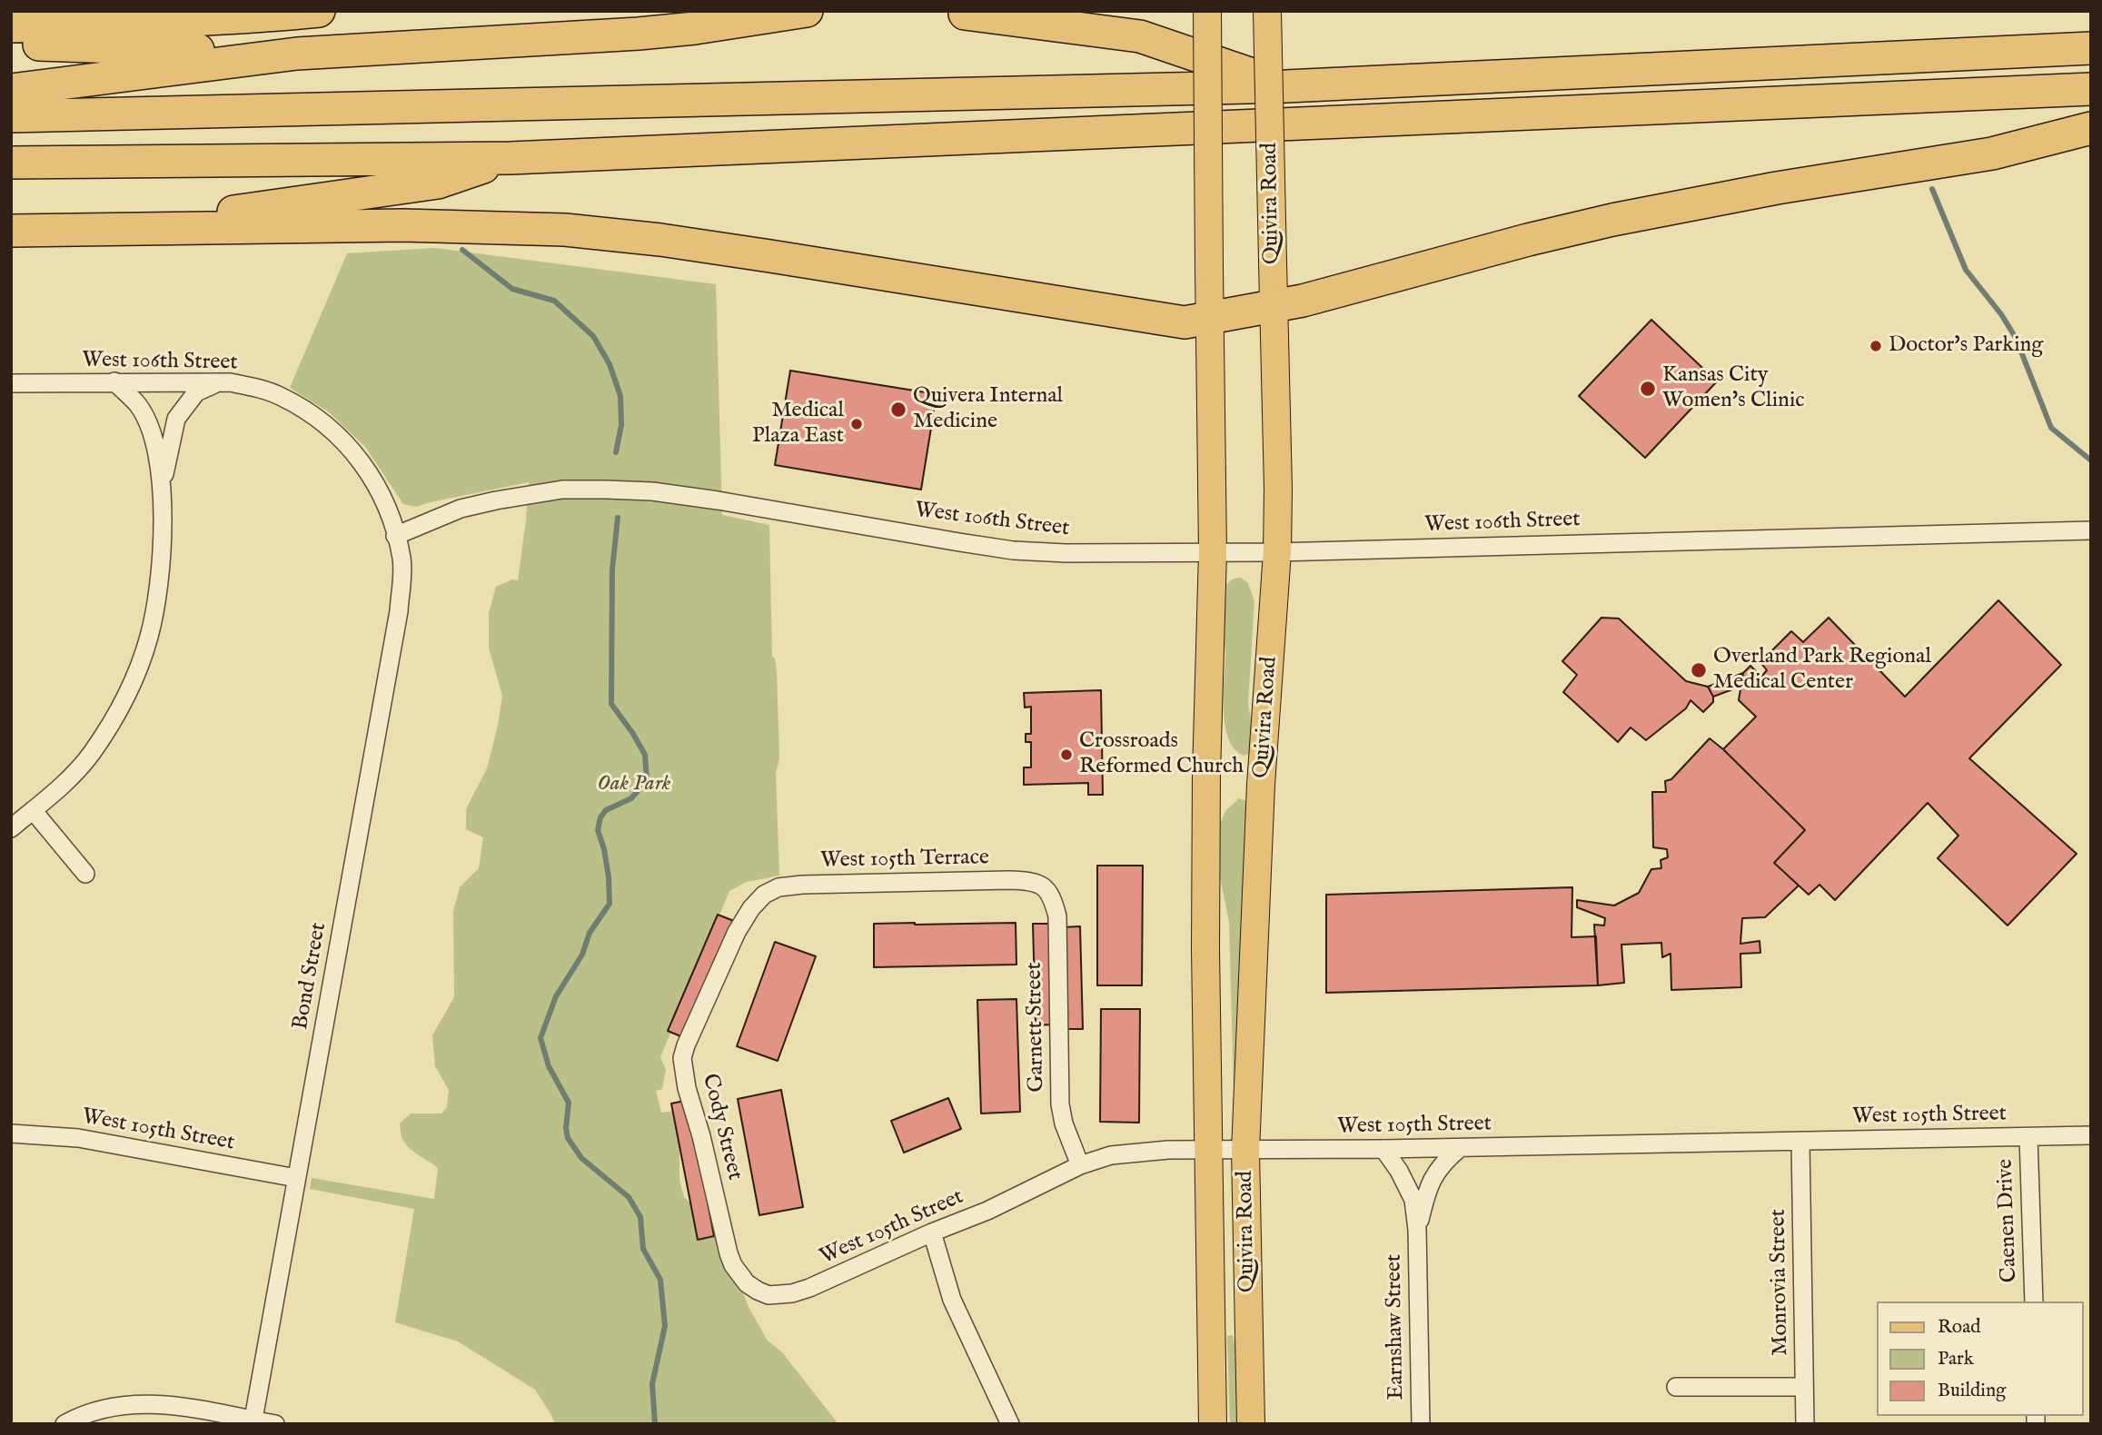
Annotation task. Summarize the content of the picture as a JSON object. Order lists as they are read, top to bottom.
{
  "streets": {
    "main road": ["Quivira Road"],
    "street": [
      "West 106th Street",
      "West 105th Terrace",
      "Bond Street",
      "Garnett Street",
      "West 105th Street",
      "Cody Street",
      "Caenen Drive",
      "Monrovia Street",
      "Earnshaw Street"
    ]
  },
  "crossings": [
    ["Quivira Road", "West 106th Street"],
    ["Quivira Road", "West 105th Street"],
    ["West 106th Street", "Bond Street"],
    ["West 105th Terrace", "Garnett Street"],
    ["West 105th Terrace", "Cody Street"],
    ["Bond Street", "West 105th Street"],
    ["Garnett Street", "West 105th Street"],
    ["West 105th Street", "Cody Street"],
    ["West 105th Street", "Caenen Drive"],
    ["West 105th Street", "Monrovia Street"],
    ["West 105th Street", "Earnshaw Street"]
  ],
  "parks": ["Oak Park"],
  "places": [
    "Doctor's Parking",
    "Kansas City Women's Clinic",
    "Quivera Internal Medicine",
    "Medical Plaza East",
    "Overland Park Regional Medical Center",
    "Crossroads Reformed Church"
  ],
  "legend": ["Road", "Park", "Building"]
}
